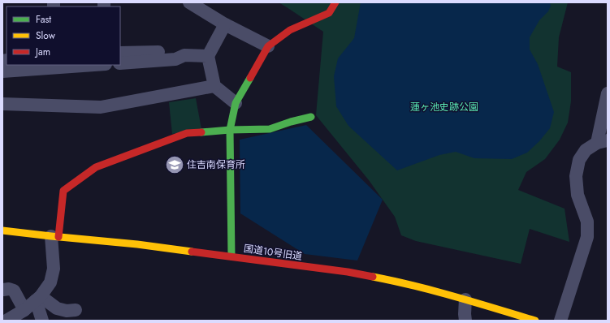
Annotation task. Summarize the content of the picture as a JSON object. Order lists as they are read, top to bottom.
{
  "streets": {
    "street": ["国道10号旧道"]
  },
  "parks": ["蓮ヶ池史跡公園"],
  "places": {
    "school or university": ["住吉南保育所"]
  },
  "legend": ["Fast", "Slow", "Jam"]
}
